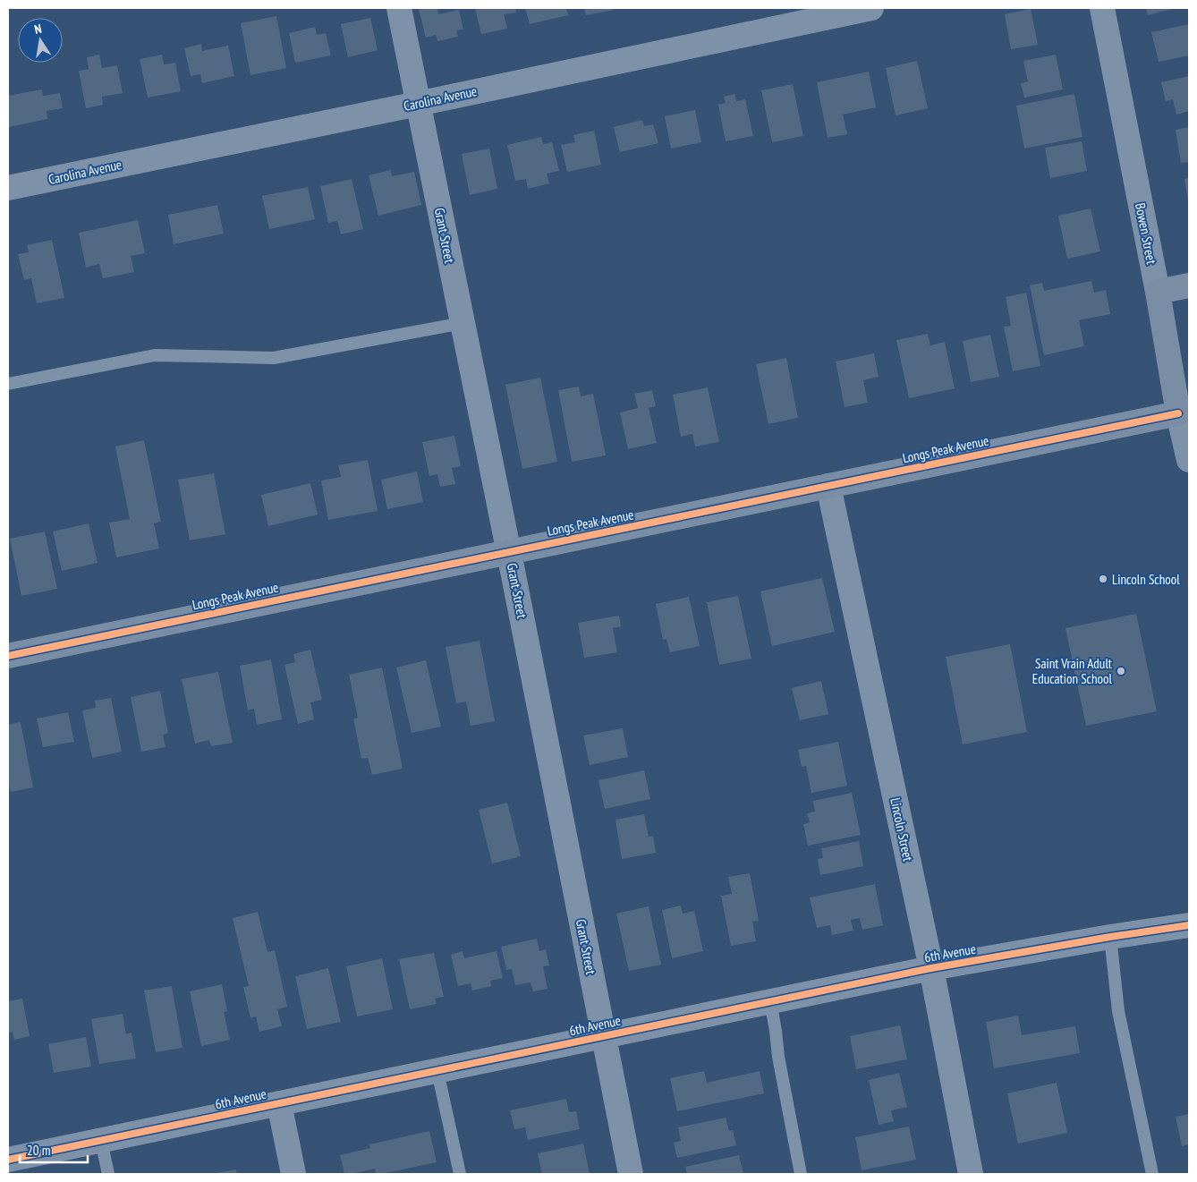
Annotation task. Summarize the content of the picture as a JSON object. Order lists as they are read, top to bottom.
{
  "streets": {
    "street": [
      "Carolina Avenue",
      "Bowen Street",
      "Grant Street",
      "Longs Peak Avenue",
      "Lincoln Street",
      "6th Avenue"
    ]
  },
  "crossings": [
    ["Carolina Avenue", "Grant Street"],
    ["Bowen Street", "Longs Peak Avenue"],
    ["Grant Street", "Longs Peak Avenue"],
    ["Grant Street", "6th Avenue"],
    ["Longs Peak Avenue", "Lincoln Street"],
    ["Lincoln Street", "6th Avenue"]
  ],
  "places": ["Lincoln School", "Saint Vrain Adult Education School"],
  "scale_bar": "20 m",
  "north": "top"
}
